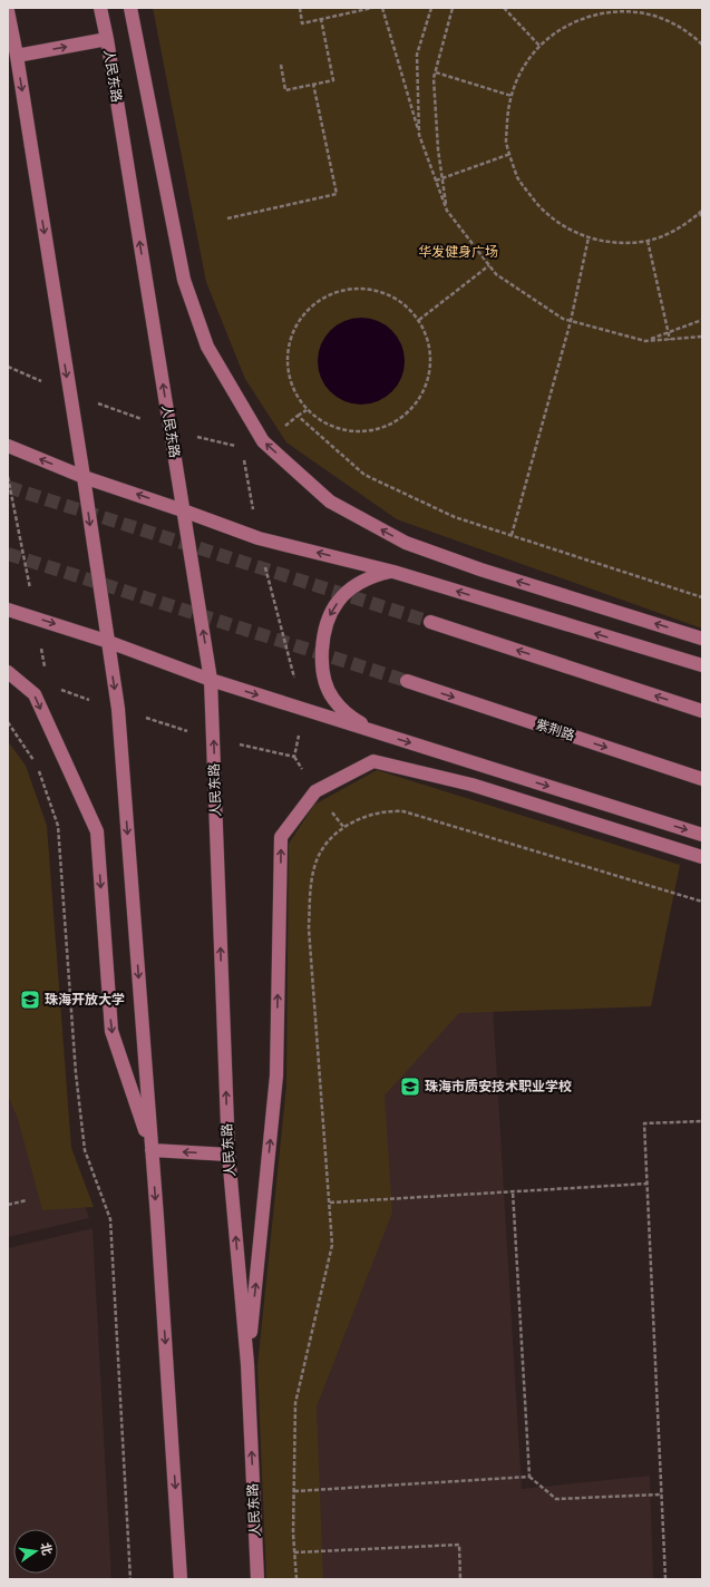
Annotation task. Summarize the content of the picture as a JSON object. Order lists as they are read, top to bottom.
{
  "streets": {
    "main road": ["人民东路", "紫荆路"]
  },
  "parks": ["华发健身广场"],
  "places": {
    "school or university": ["珠海开放大学", "珠海市质安技术职业学校"]
  },
  "north": "right"
}
